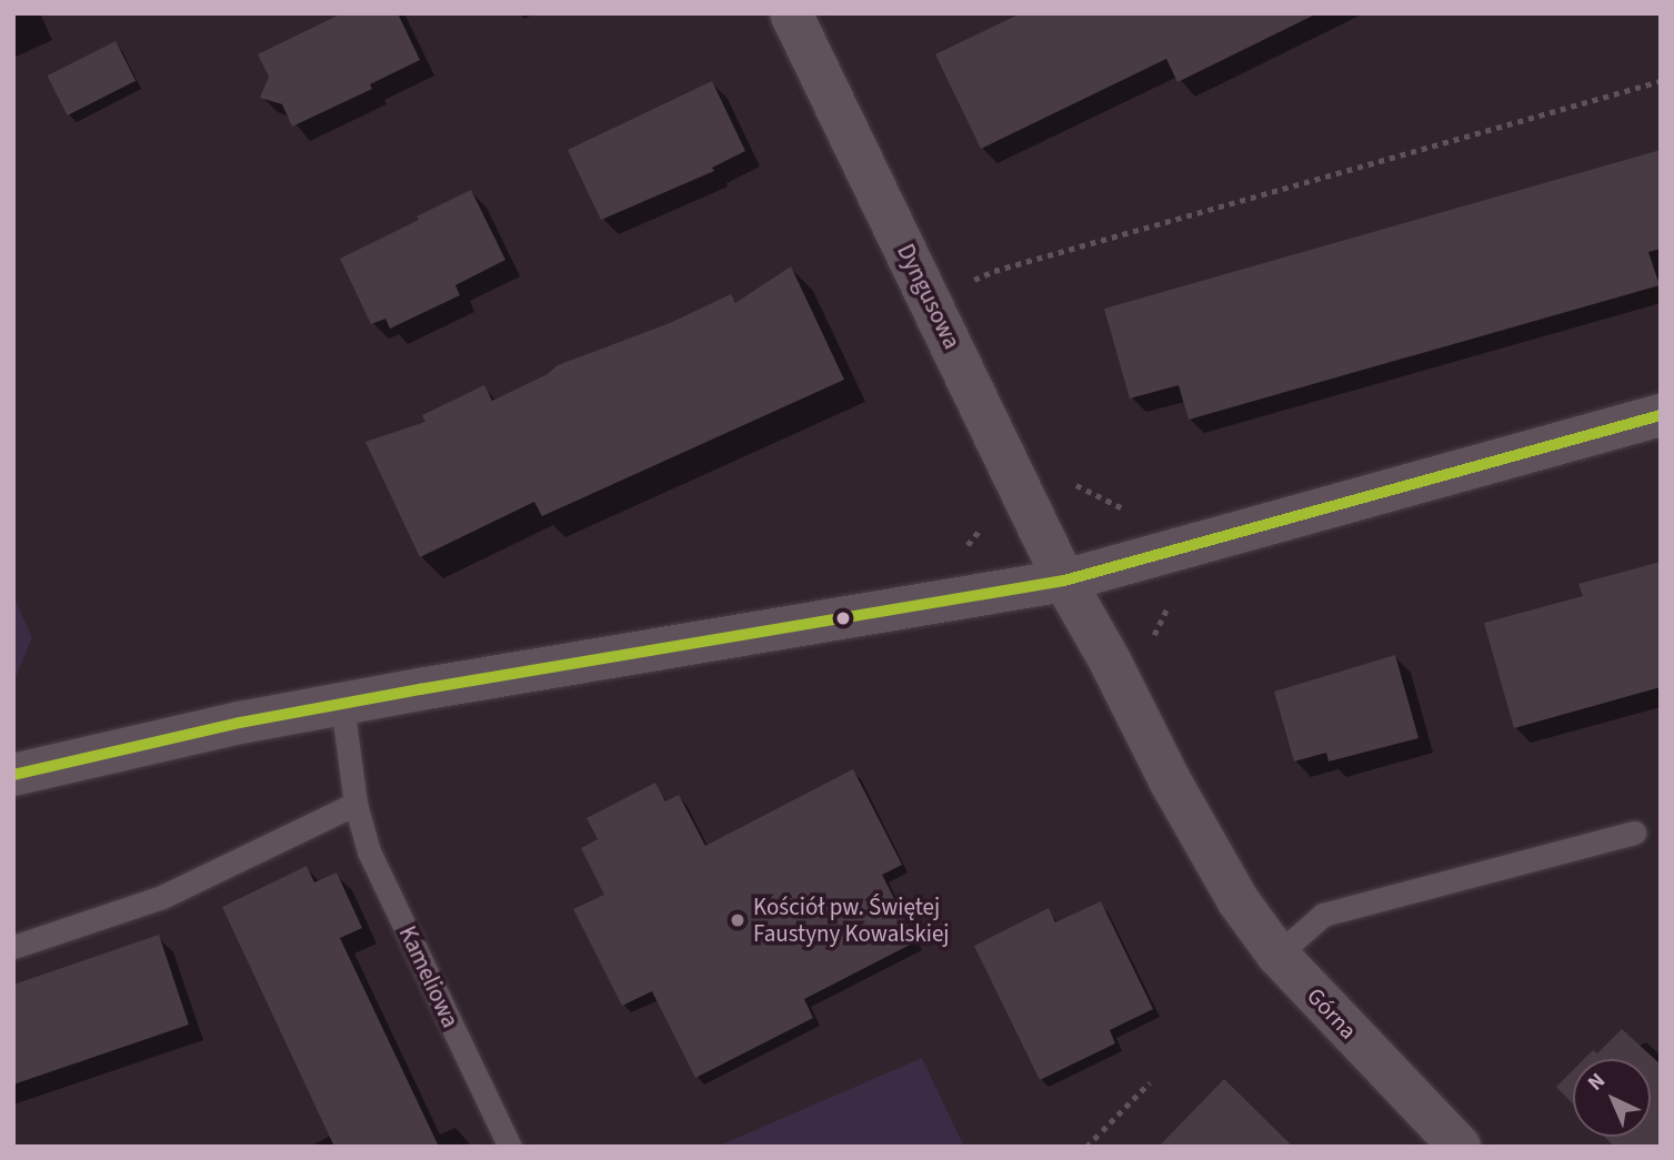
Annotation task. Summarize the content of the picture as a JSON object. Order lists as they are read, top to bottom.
{
  "streets": {
    "street": ["Dyngusowa", "Górna"],
    "lane": ["Kameliowa"]
  },
  "crossings": [
    ["Dyngusowa", "Górna"]
  ],
  "places": ["Kościół pw. Świętej Faustyny Kowalskiej"],
  "north": "top left"
}
